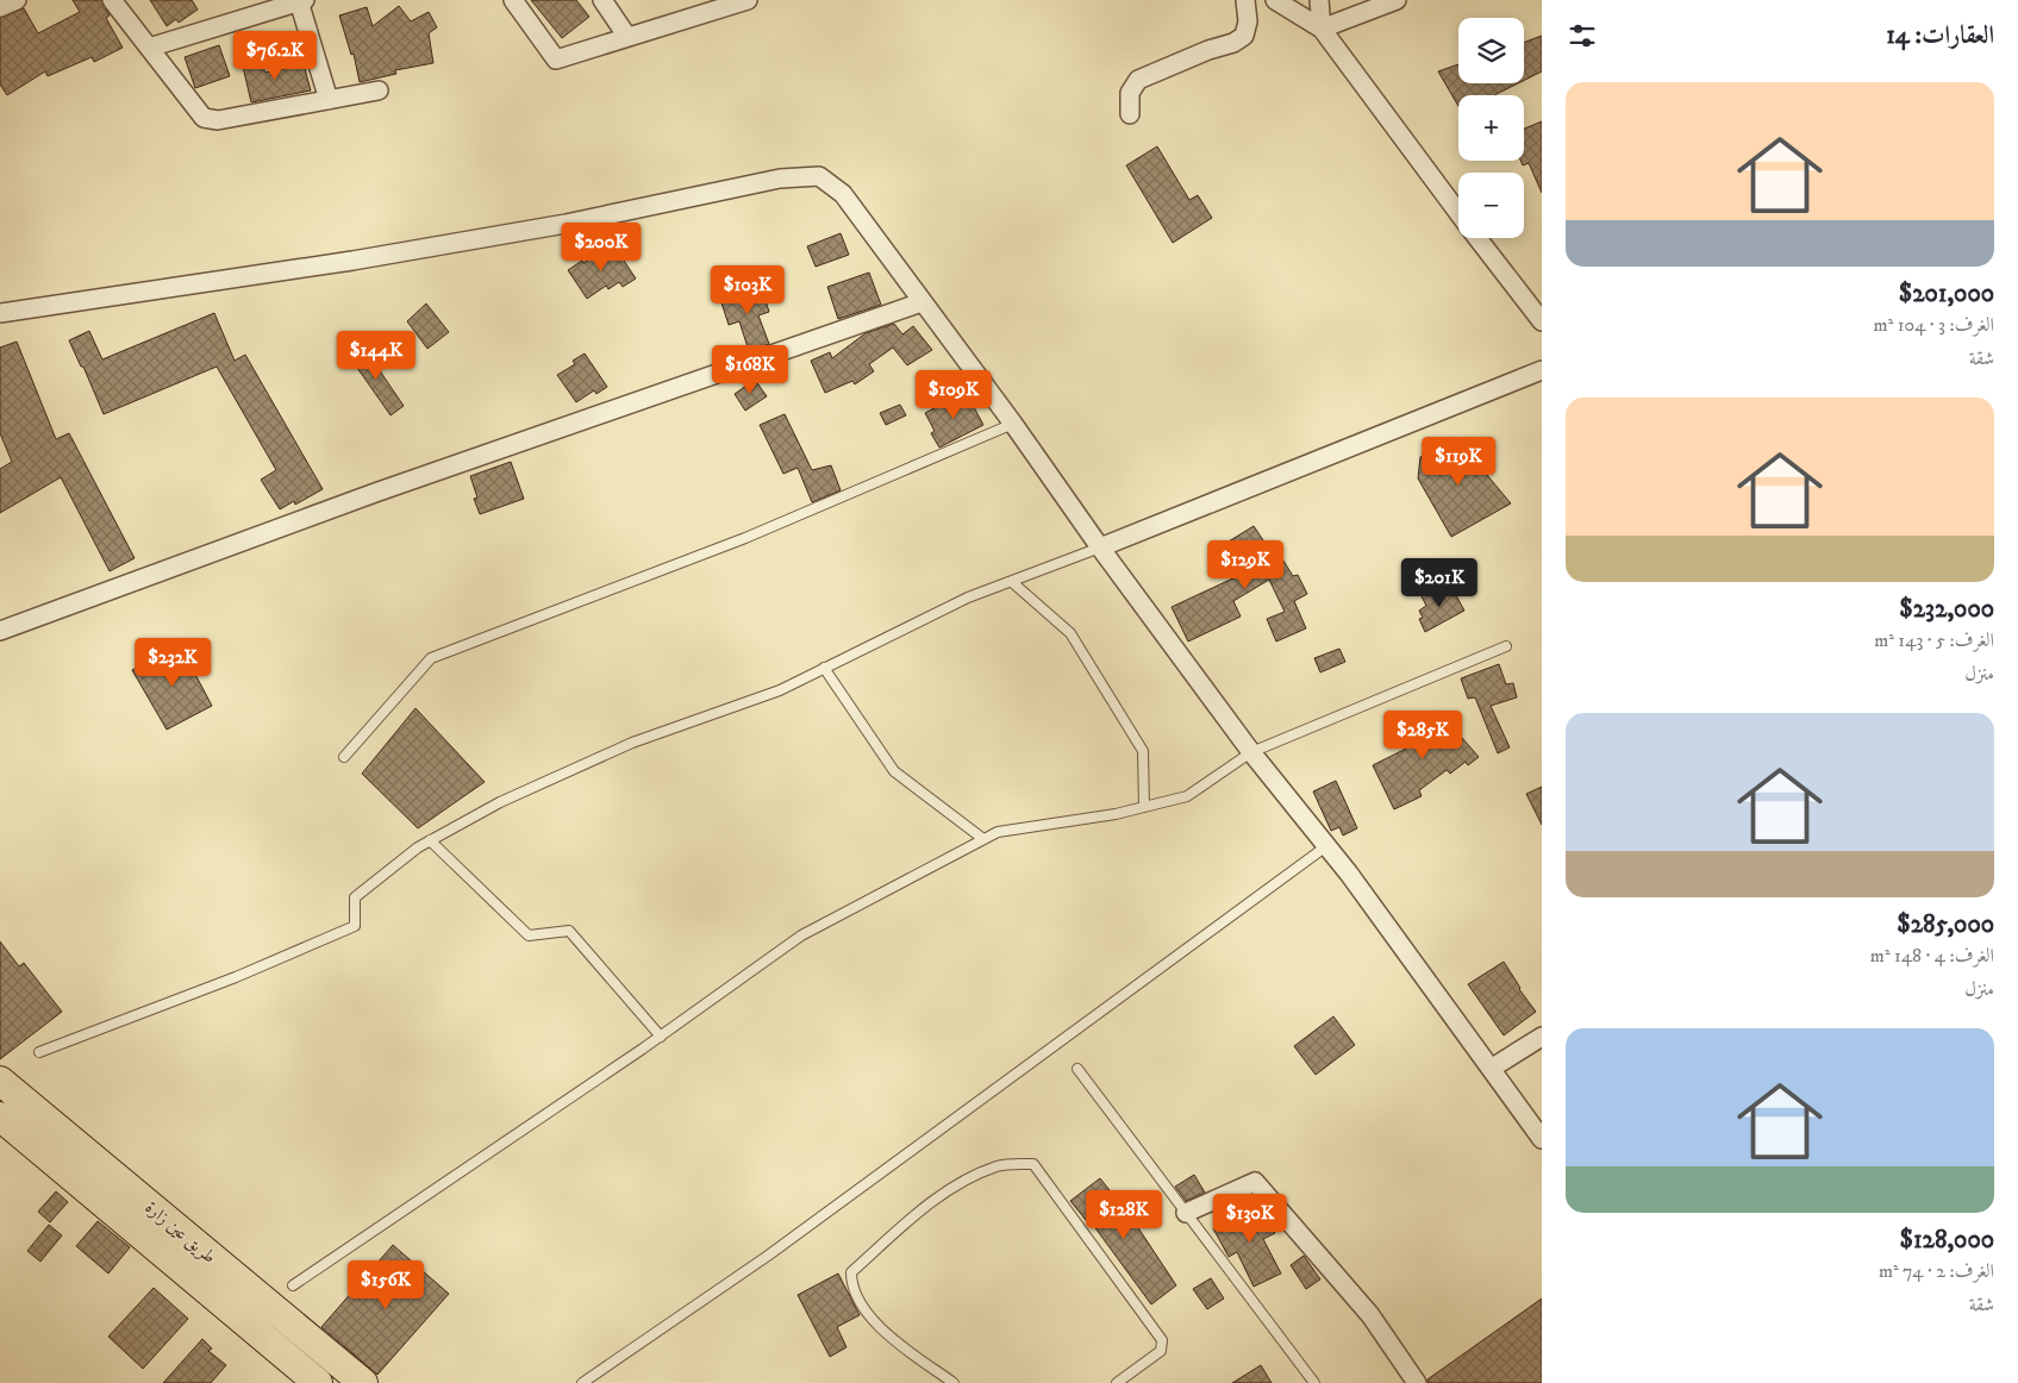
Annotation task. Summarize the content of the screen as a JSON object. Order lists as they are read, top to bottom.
{
  "streets": {
    "main road": ["طريق عين زارة"]
  },
  "page": {
    "heading": "العقارات: 14",
    "map_buttons": ["+", "−"],
    "price": [
      "$76.2K",
      "$200K",
      "$103K",
      "$144K",
      "$168K",
      "$109K",
      "$119K",
      "$129K",
      "$201K",
      "$232K",
      "$285K",
      "$128K",
      "$130K",
      "$156K"
    ],
    "list": [
      {
        "name": "$201,000",
        "note": "الغرف: 3 · 104 m² · شقة"
      },
      {
        "name": "$232,000",
        "note": "الغرف: 5 · 143 m² · منزل"
      },
      {
        "name": "$285,000",
        "note": "الغرف: 4 · 148 m² · منزل"
      },
      {
        "name": "$128,000",
        "note": "الغرف: 2 · 74 m² · شقة"
      }
    ]
  }
}
